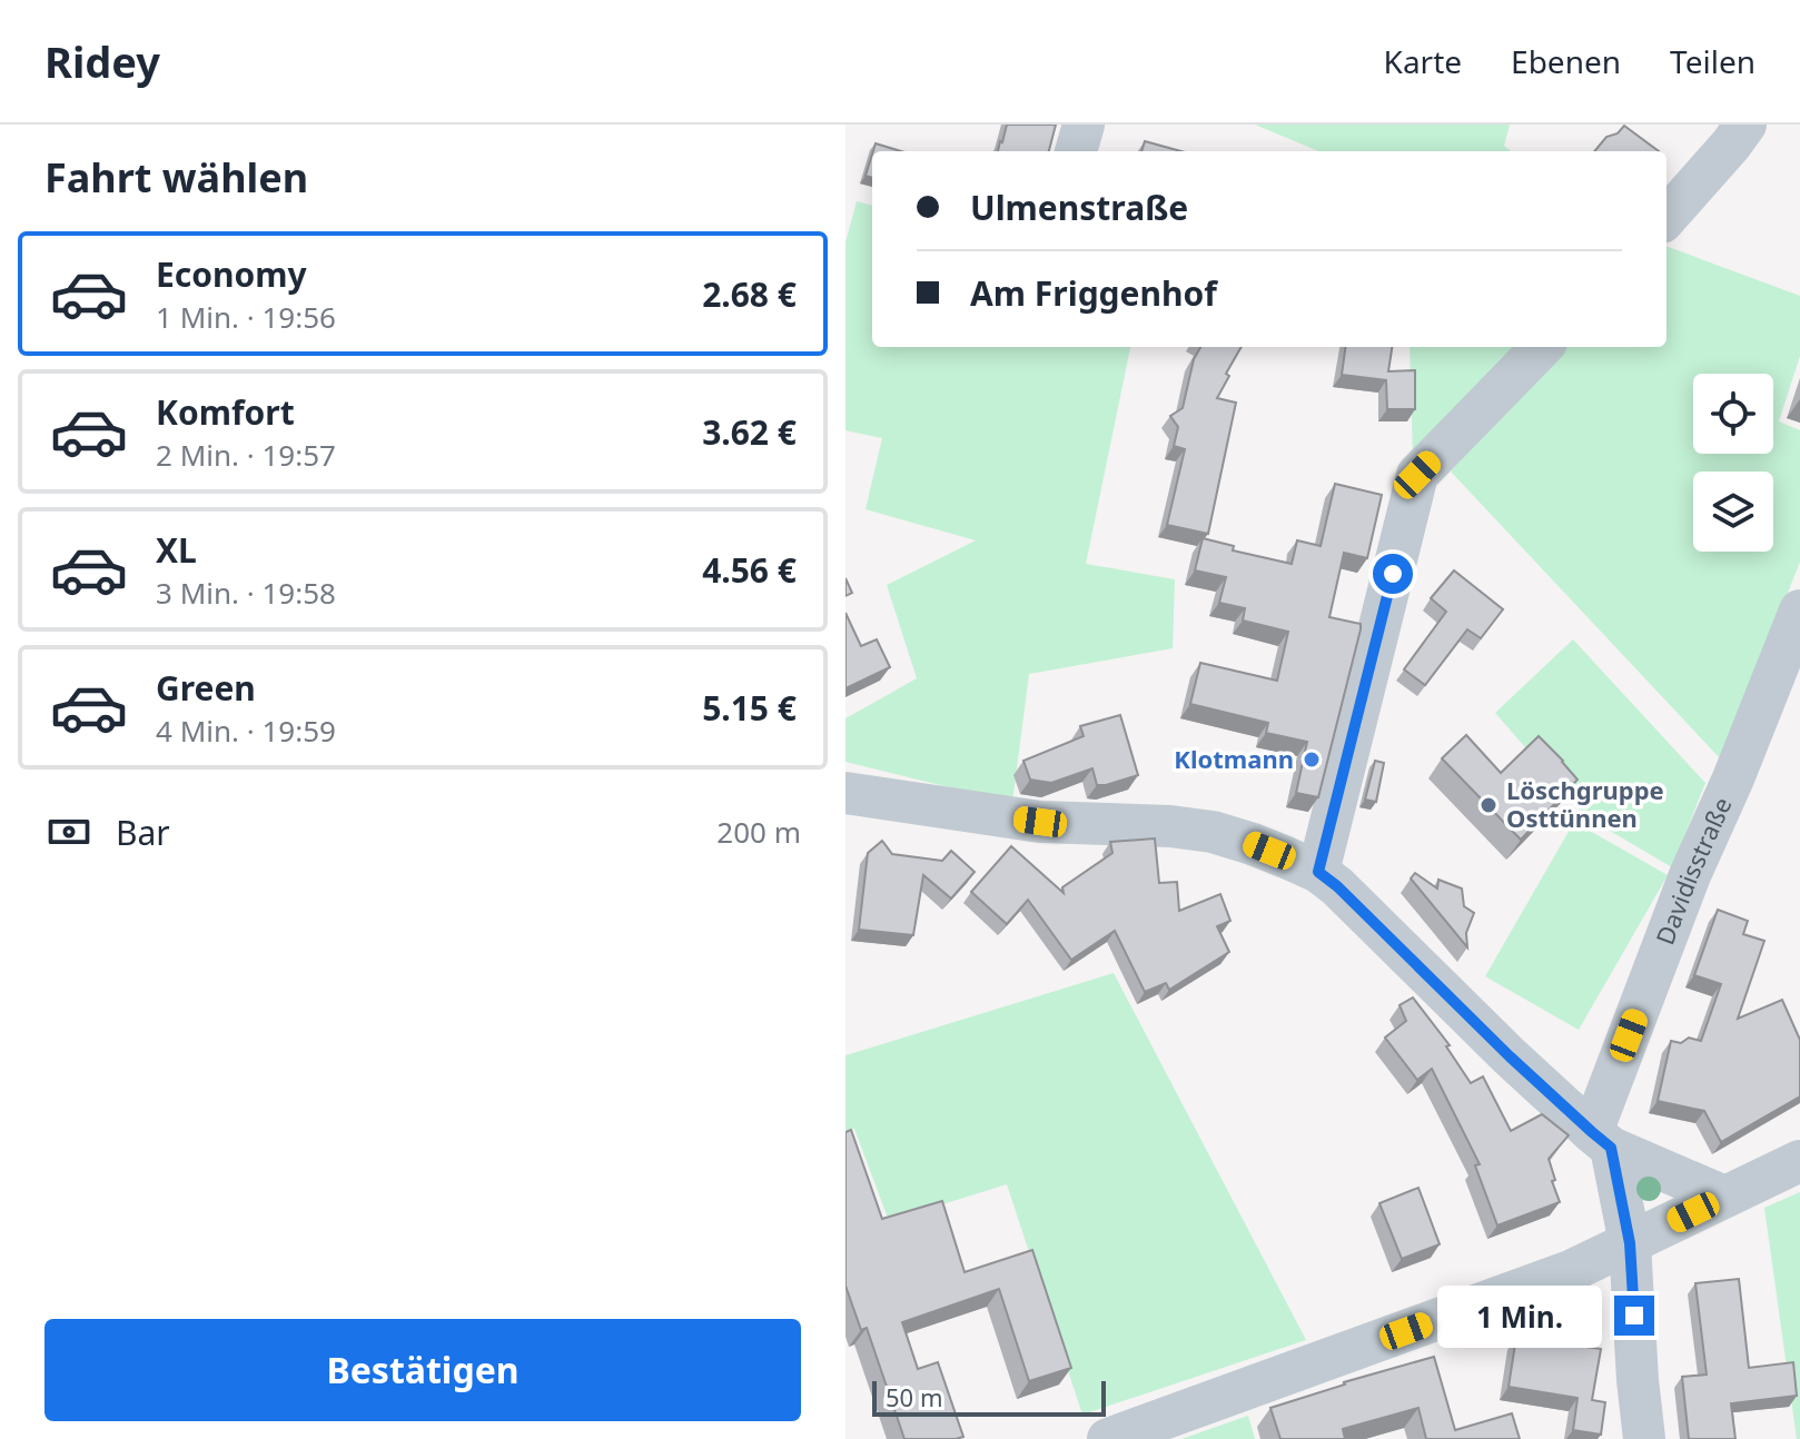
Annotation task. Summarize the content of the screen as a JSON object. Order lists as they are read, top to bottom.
{
  "streets": {
    "street": ["Davidisstraße"]
  },
  "places": ["Klotmann", "Löschgruppe Osttünnen"],
  "scale_bar": "50 m",
  "page": {
    "header": "Ridey",
    "nav": ["Karte", "Ebenen", "Teilen"],
    "heading": "Fahrt wählen",
    "banner": ["Ulmenstraße", "Am Friggenhof"],
    "list": [
      {
        "name": "Economy",
        "note": "1 Min. · 19:56",
        "value": "2.68 €"
      },
      {
        "name": "Komfort",
        "note": "2 Min. · 19:57",
        "value": "3.62 €"
      },
      {
        "name": "XL",
        "note": "3 Min. · 19:58",
        "value": "4.56 €"
      },
      {
        "name": "Green",
        "note": "4 Min. · 19:59",
        "value": "5.15 €"
      }
    ],
    "pay": ["Bar", "200 m"],
    "bubble": "1 Min.",
    "buttons": "Bestätigen",
    "scale": "50 m"
  }
}
